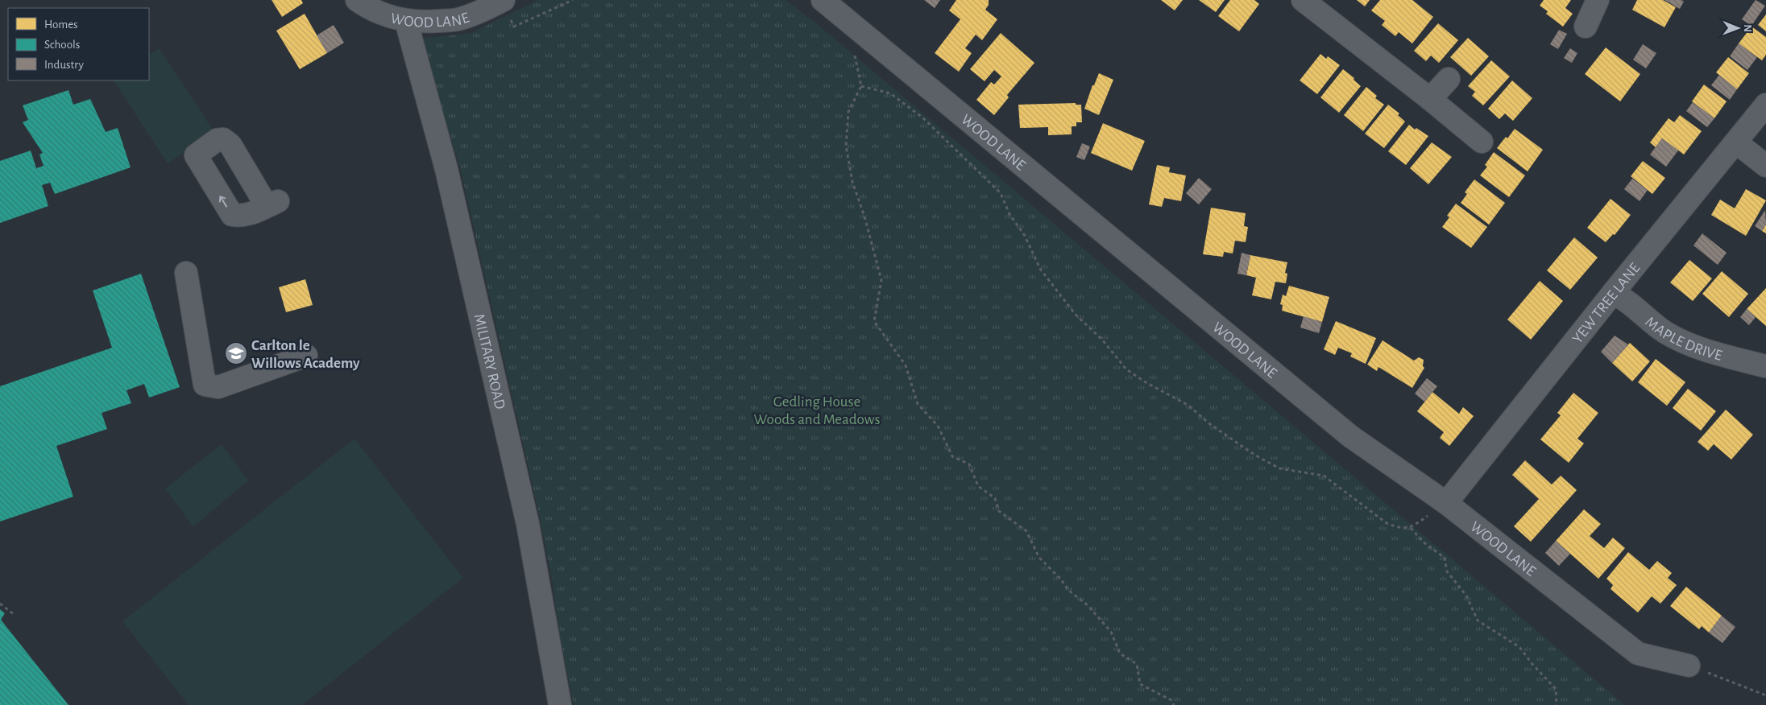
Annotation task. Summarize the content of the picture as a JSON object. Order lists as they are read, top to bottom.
{
  "streets": {
    "street": [
      "WOOD LANE",
      "YEW TREE LANE",
      "MAPLE DRIVE",
      "MILITARY ROAD"
    ]
  },
  "crossings": [
    ["WOOD LANE", "YEW TREE LANE"],
    ["WOOD LANE", "MILITARY ROAD"],
    ["YEW TREE LANE", "MAPLE DRIVE"]
  ],
  "parks": ["Gedling House Woods and Meadows"],
  "places": {
    "school or university": ["Carlton le Willows Academy"]
  },
  "legend": ["Homes", "Schools", "Industry"],
  "north": "right"
}
